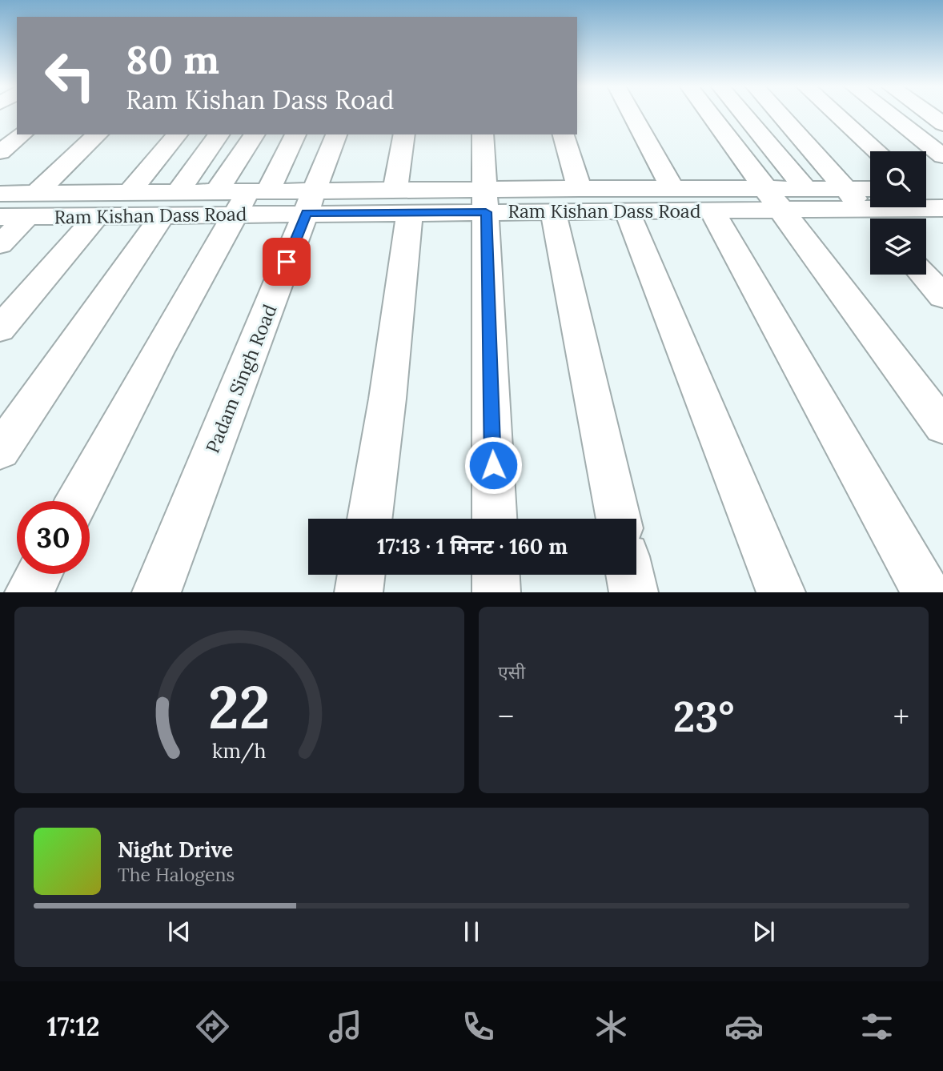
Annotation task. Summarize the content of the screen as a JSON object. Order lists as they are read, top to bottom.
{
  "streets": {
    "street": ["Ram Kishan Dass Road", "Padam Singh Road"]
  },
  "crossings": [
    ["Ram Kishan Dass Road", "Padam Singh Road"]
  ],
  "page": {
    "turn": ["80 m", "Ram Kishan Dass Road"],
    "limit": "30",
    "trip": "17:13 · 1 मिनट · 160 m",
    "tile": "एसी",
    "heat": ["−", "23°", "+"],
    "song": ["Night Drive", "The Halogens"],
    "tabs": "17:12",
    "gauge": ["22", "km/h"]
  }
}
